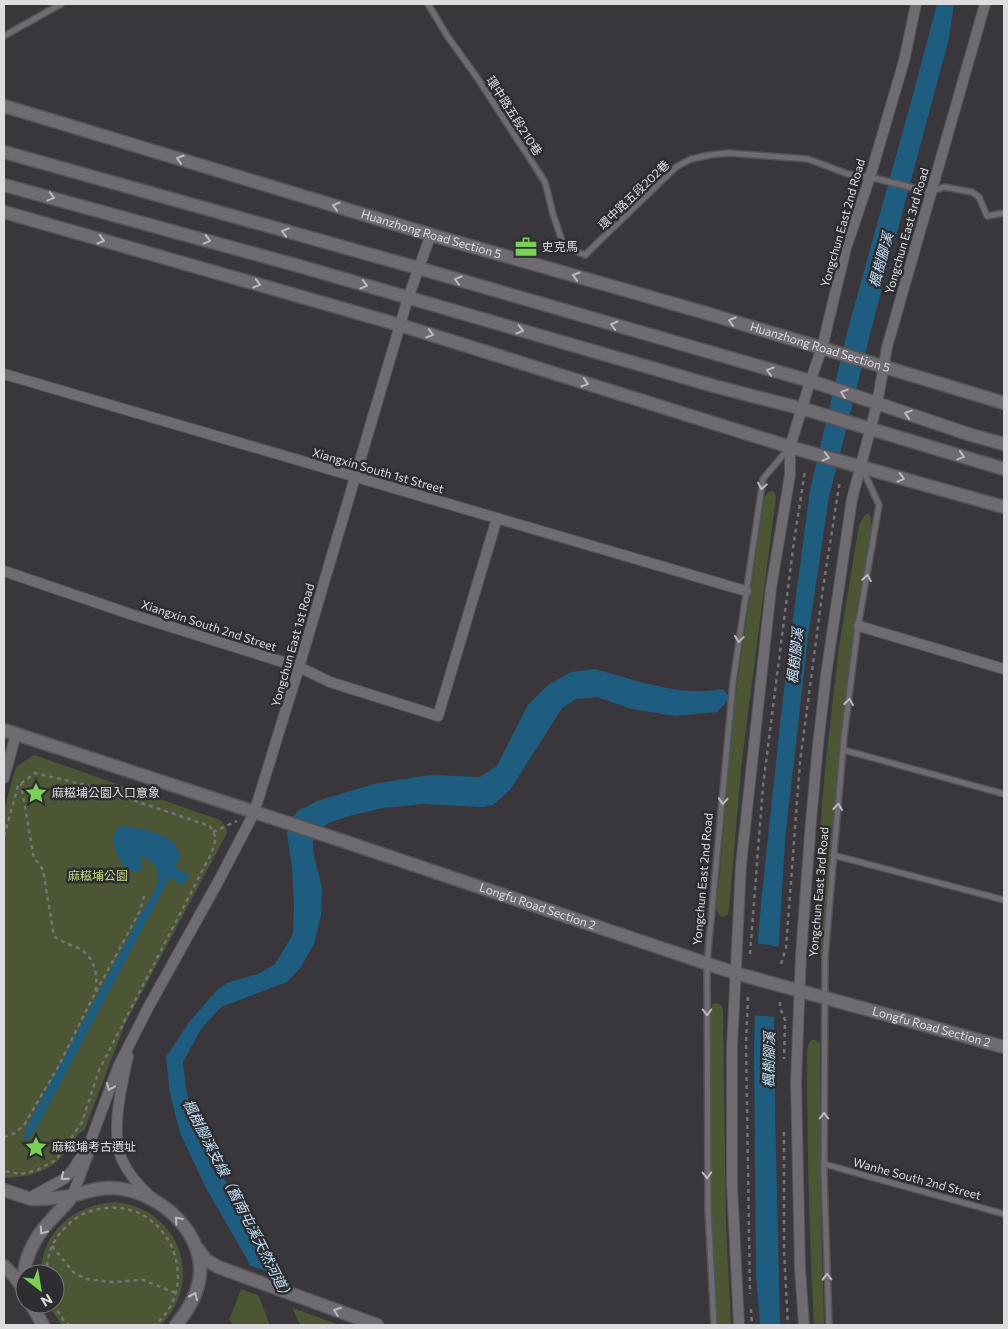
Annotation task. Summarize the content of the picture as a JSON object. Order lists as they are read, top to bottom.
{
  "streets": {
    "street": [
      "Yongchun East 2nd Road",
      "Yongchun East 3rd Road",
      "Huanzhong Road Section 5",
      "Xiangxin South 1st Street",
      "Xiangxin South 2nd Street",
      "Yongchun East 1st Road",
      "Longfu Road Section 2"
    ],
    "lane": ["環中路五段210巷", "環中路五段202巷", "Wanhe South 2nd Street"]
  },
  "crossings": [
    ["環中路五段210巷", "環中路五段202巷"],
    ["環中路五段202巷", "Yongchun East 2nd Road"],
    ["Yongchun East 2nd Road", "Huanzhong Road Section 5"],
    ["Yongchun East 2nd Road", "Xiangxin South 1st Street"],
    ["Yongchun East 2nd Road", "Longfu Road Section 2"],
    ["Yongchun East 3rd Road", "Huanzhong Road Section 5"],
    ["Yongchun East 3rd Road", "Longfu Road Section 2"],
    ["Yongchun East 3rd Road", "Wanhe South 2nd Street"],
    ["Huanzhong Road Section 5", "Yongchun East 1st Road"],
    ["Xiangxin South 1st Street", "Xiangxin South 2nd Street"],
    ["Xiangxin South 1st Street", "Yongchun East 1st Road"],
    ["Xiangxin South 2nd Street", "Yongchun East 1st Road"],
    ["Yongchun East 1st Road", "Longfu Road Section 2"]
  ],
  "water": ["楓樹腳溪", "楓樹腳溪支線（舊南屯溪天然河道）"],
  "parks": ["麻糍埔公園"],
  "places": {
    "office": ["史克馬"],
    "place": ["麻糍埔公園入口意象", "麻糍埔考古遺址"]
  },
  "north": "bottom right"
}
